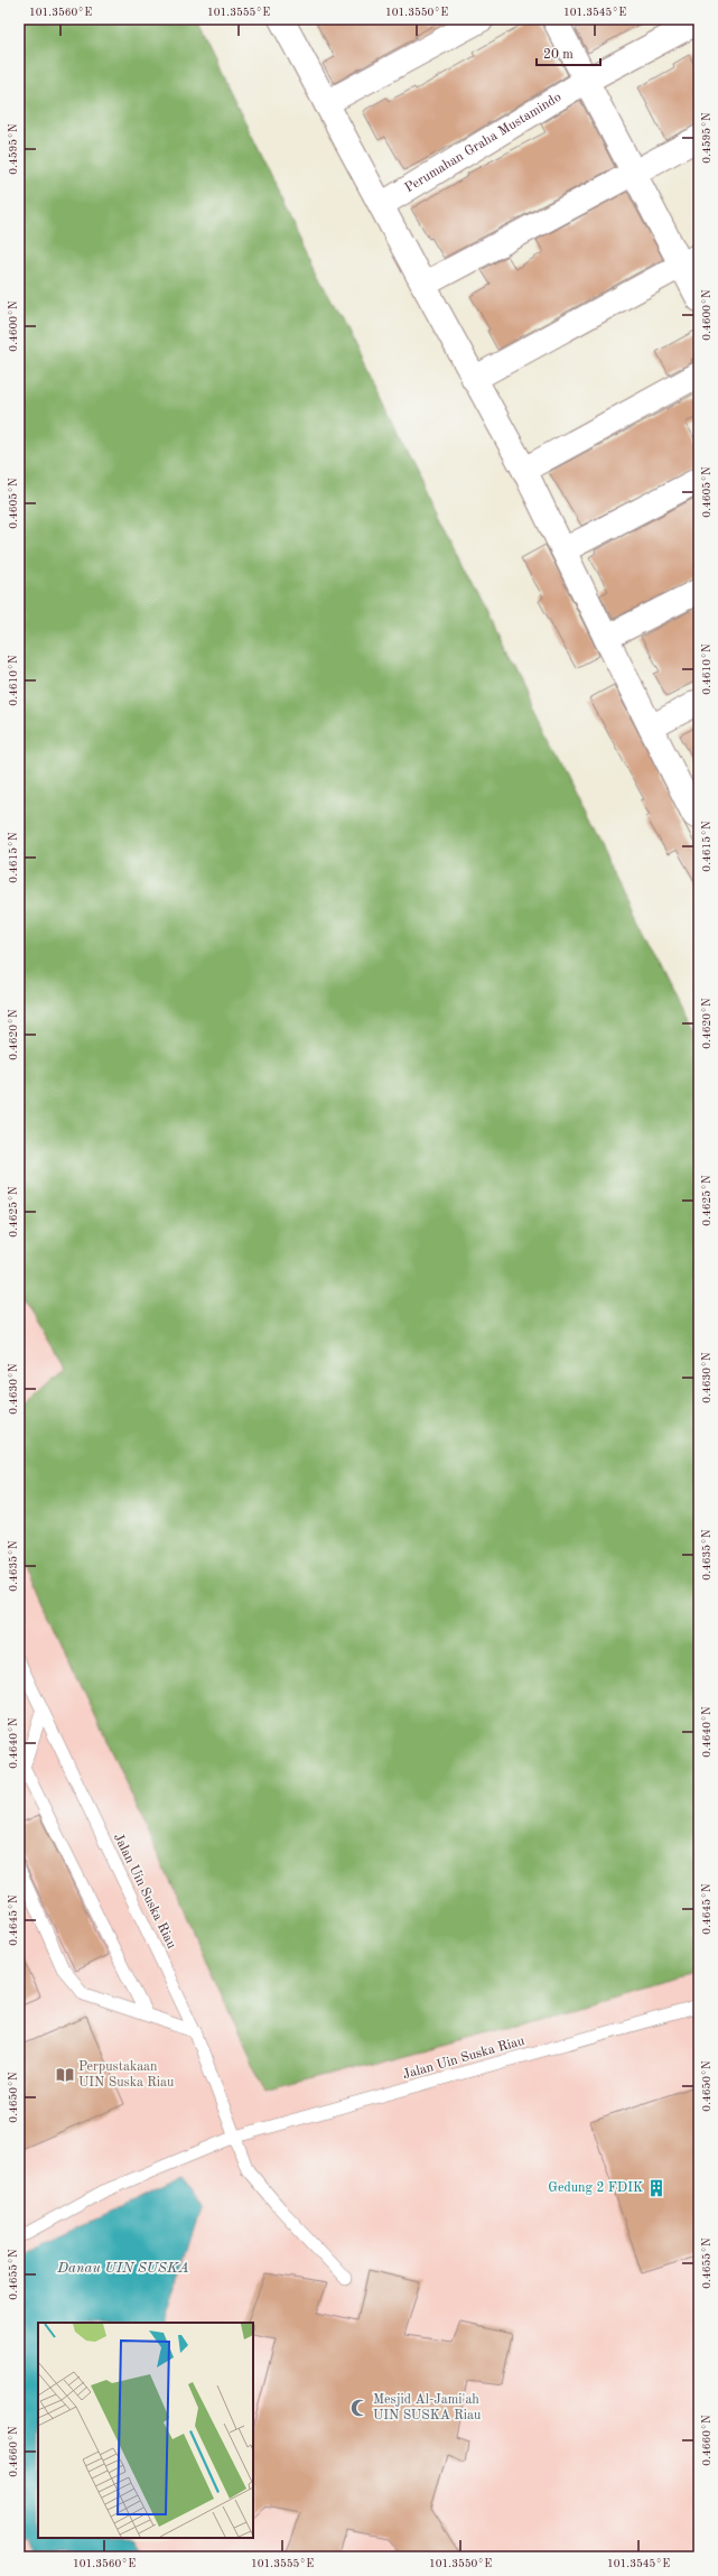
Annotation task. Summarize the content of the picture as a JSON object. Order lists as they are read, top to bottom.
{
  "streets": {
    "street": ["Perumahan Graha Mustamindo"],
    "lane": ["Jalan Uin Suska Riau"]
  },
  "water": ["Danau UIN SUSKA"],
  "places": {
    "library": ["Perpustakaan UIN Suska Riau"],
    "building": ["Gedung 2 FDIK"],
    "mosque": ["Mesjid Al-Jami'ah UIN SUSKA Riau"]
  },
  "scale_bar": "20 m",
  "coordinates": [
    "101.3560°E",
    "101.3555°E",
    "101.3550°E",
    "101.3545°E",
    "0.4595°N",
    "0.4600°N",
    "0.4605°N",
    "0.4610°N",
    "0.4615°N",
    "0.4620°N",
    "0.4625°N",
    "0.4630°N",
    "0.4635°N",
    "0.4640°N",
    "0.4645°N",
    "0.4650°N",
    "0.4655°N",
    "0.4660°N"
  ]
}
